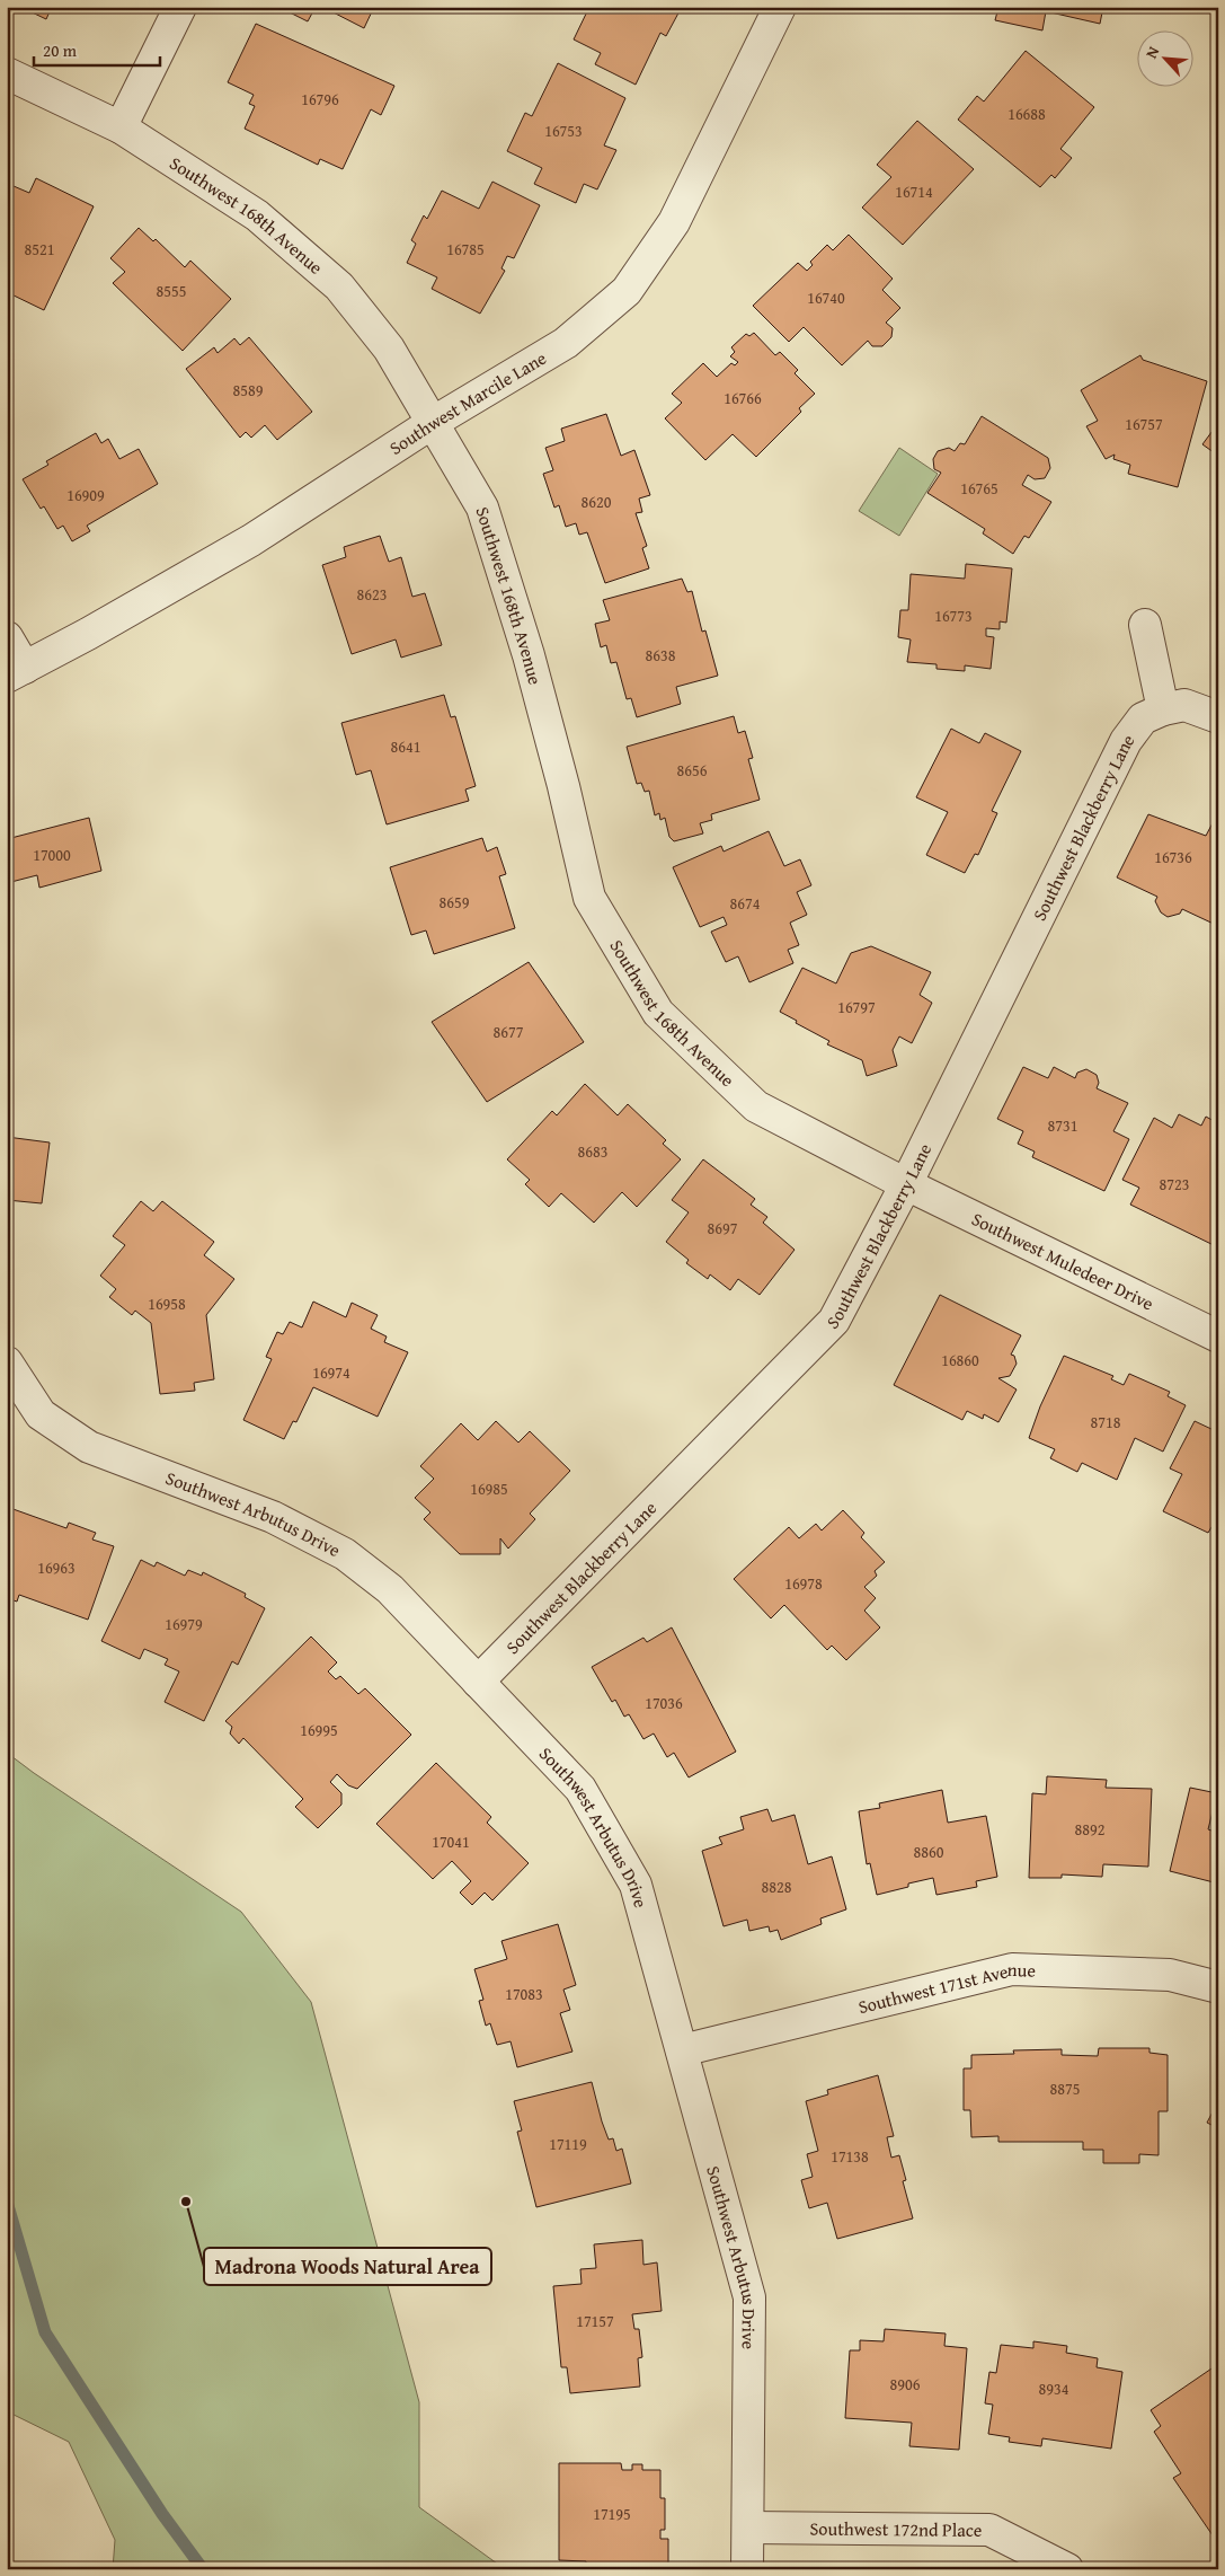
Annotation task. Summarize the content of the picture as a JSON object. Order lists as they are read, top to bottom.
{
  "streets": {
    "street": [
      "Southwest 168th Avenue",
      "Southwest Marcile Lane",
      "Southwest Blackberry Lane",
      "Southwest Muledeer Drive",
      "Southwest Arbutus Drive",
      "Southwest 171st Avenue",
      "Southwest 172nd Place"
    ]
  },
  "crossings": [
    ["Southwest 168th Avenue", "Southwest Marcile Lane"],
    ["Southwest 168th Avenue", "Southwest Blackberry Lane"],
    ["Southwest 168th Avenue", "Southwest Muledeer Drive"],
    ["Southwest Blackberry Lane", "Southwest Muledeer Drive"],
    ["Southwest Blackberry Lane", "Southwest Arbutus Drive"],
    ["Southwest Arbutus Drive", "Southwest 171st Avenue"],
    ["Southwest Arbutus Drive", "Southwest 172nd Place"]
  ],
  "places": ["Madrona Woods Natural Area"],
  "house_numbers": [
    "16796",
    "16688",
    "16753",
    "16714",
    "8521",
    "16785",
    "8555",
    "16740",
    "8589",
    "16766",
    "16757",
    "16765",
    "16909",
    "8620",
    "8623",
    "16773",
    "8638",
    "8641",
    "8656",
    "17000",
    "16736",
    "8659",
    "8674",
    "16797",
    "8677",
    "8731",
    "8683",
    "8723",
    "8697",
    "16958",
    "16860",
    "16974",
    "8718",
    "16985",
    "16963",
    "16978",
    "16979",
    "17036",
    "16995",
    "8892",
    "17041",
    "8860",
    "8828",
    "17083",
    "8875",
    "17119",
    "17138",
    "17157",
    "8906",
    "8934",
    "17195"
  ],
  "scale_bar": "20 m",
  "north": "top left"
}
